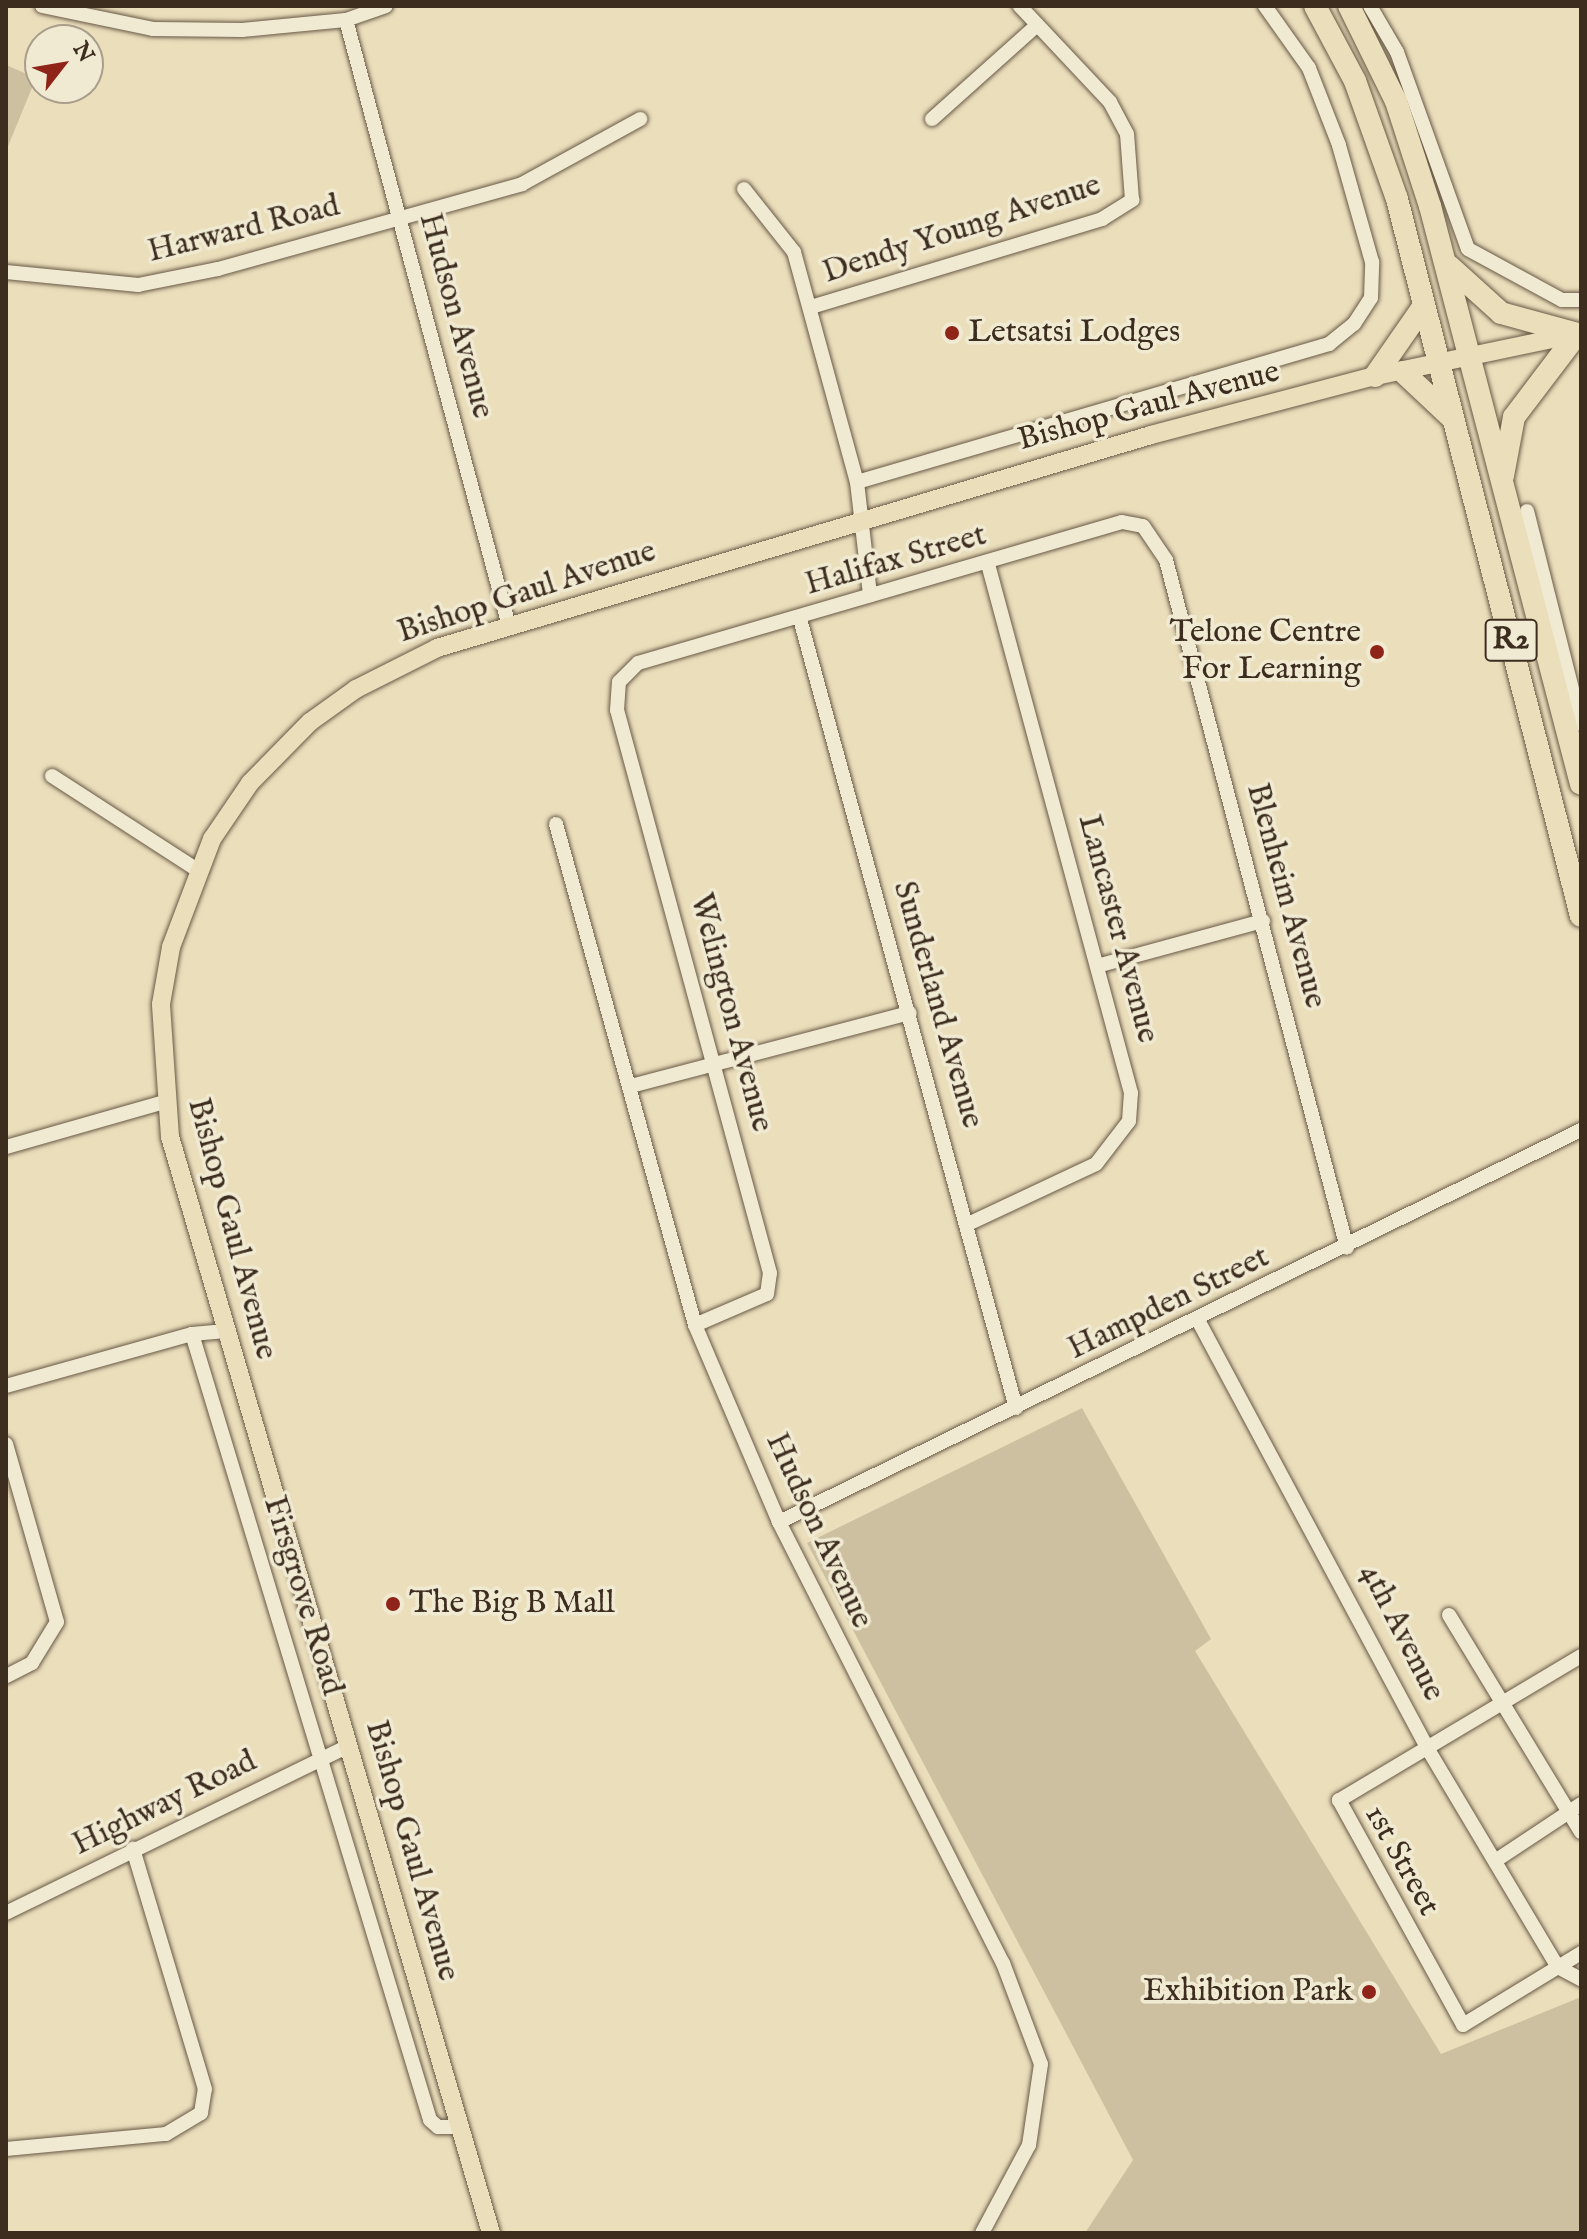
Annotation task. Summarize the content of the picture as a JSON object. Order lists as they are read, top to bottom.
{
  "streets": {
    "highway": ["R2"],
    "main road": ["Bishop Gaul Avenue"],
    "street": [
      "Harward Road",
      "Dendy Young Avenue",
      "Hudson Avenue",
      "Halifax Street",
      "Blenheim Avenue",
      "Lancaster Avenue",
      "Sunderland Avenue",
      "Welington Avenue",
      "Hampden Street",
      "Firsgrove Road",
      "4th Avenue",
      "Highway Road",
      "1st Street"
    ]
  },
  "crossings": [
    ["Harward Road", "Hudson Avenue"],
    ["Hudson Avenue", "Bishop Gaul Avenue"],
    ["Hudson Avenue", "Welington Avenue"],
    ["Hudson Avenue", "Hampden Street"],
    ["Bishop Gaul Avenue", "R2"],
    ["Bishop Gaul Avenue", "Firsgrove Road"],
    ["Bishop Gaul Avenue", "Highway Road"],
    ["Halifax Street", "Blenheim Avenue"],
    ["Halifax Street", "Lancaster Avenue"],
    ["Halifax Street", "Sunderland Avenue"],
    ["Halifax Street", "Welington Avenue"],
    ["Blenheim Avenue", "Hampden Street"],
    ["Lancaster Avenue", "Sunderland Avenue"],
    ["Sunderland Avenue", "Hampden Street"],
    ["Hampden Street", "4th Avenue"],
    ["Firsgrove Road", "Highway Road"],
    ["4th Avenue", "1st Street"]
  ],
  "places": [
    "Letsatsi Lodges",
    "Telone Centre For Learning",
    "The Big B Mall",
    "Exhibition Park"
  ],
  "north": "top right"
}
